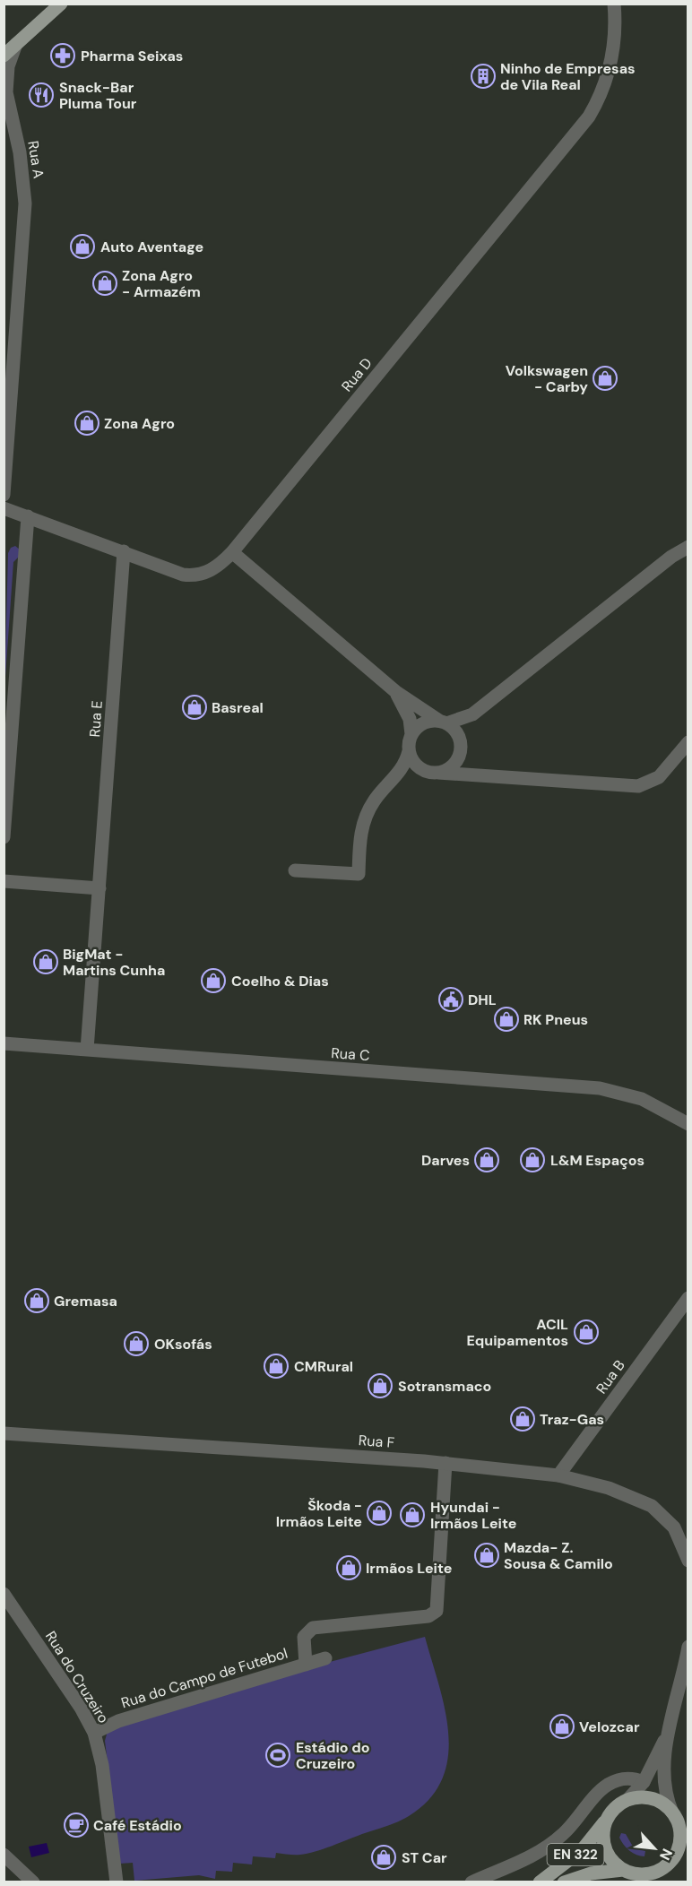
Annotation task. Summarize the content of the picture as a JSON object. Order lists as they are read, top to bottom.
{
  "streets": {
    "main road": ["EN 322"],
    "street": [
      "Rua A",
      "Rua D",
      "Rua E",
      "Rua C",
      "Rua B",
      "Rua F",
      "Rua do Cruzeiro",
      "Rua do Campo de Futebol"
    ]
  },
  "crossings": [
    ["Rua D", "Rua E"],
    ["Rua E", "Rua C"],
    ["Rua B", "Rua F"],
    ["Rua do Cruzeiro", "Rua do Campo de Futebol"]
  ],
  "places": {
    "pharmacy": ["Pharma Seixas"],
    "building": ["Ninho de Empresas de Vila Real"],
    "restaurant": ["Snack-Bar Pluma Tour"],
    "shop": [
      "Auto Aventage",
      "Zona Agro - Armazém",
      "Volkswagen - Carby",
      "Zona Agro",
      "Basreal",
      "BigMat - Martins Cunha",
      "Coelho & Dias",
      "RK Pneus",
      "Darves",
      "L&M Espaços",
      "Gremasa",
      "ACIL Equipamentos",
      "OKsofás",
      "CMRural",
      "Sotransmaco",
      "Traz-Gas",
      "Škoda - Irmãos Leite",
      "Hyundai - Irmãos Leite",
      "Mazda- Z. Sousa & Camilo",
      "Irmãos Leite",
      "Velozcar",
      "ST Car"
    ],
    "public building": ["DHL"],
    "sports": ["Estádio do Cruzeiro"],
    "cafe": ["Café Estádio"]
  },
  "north": "bottom right"
}
